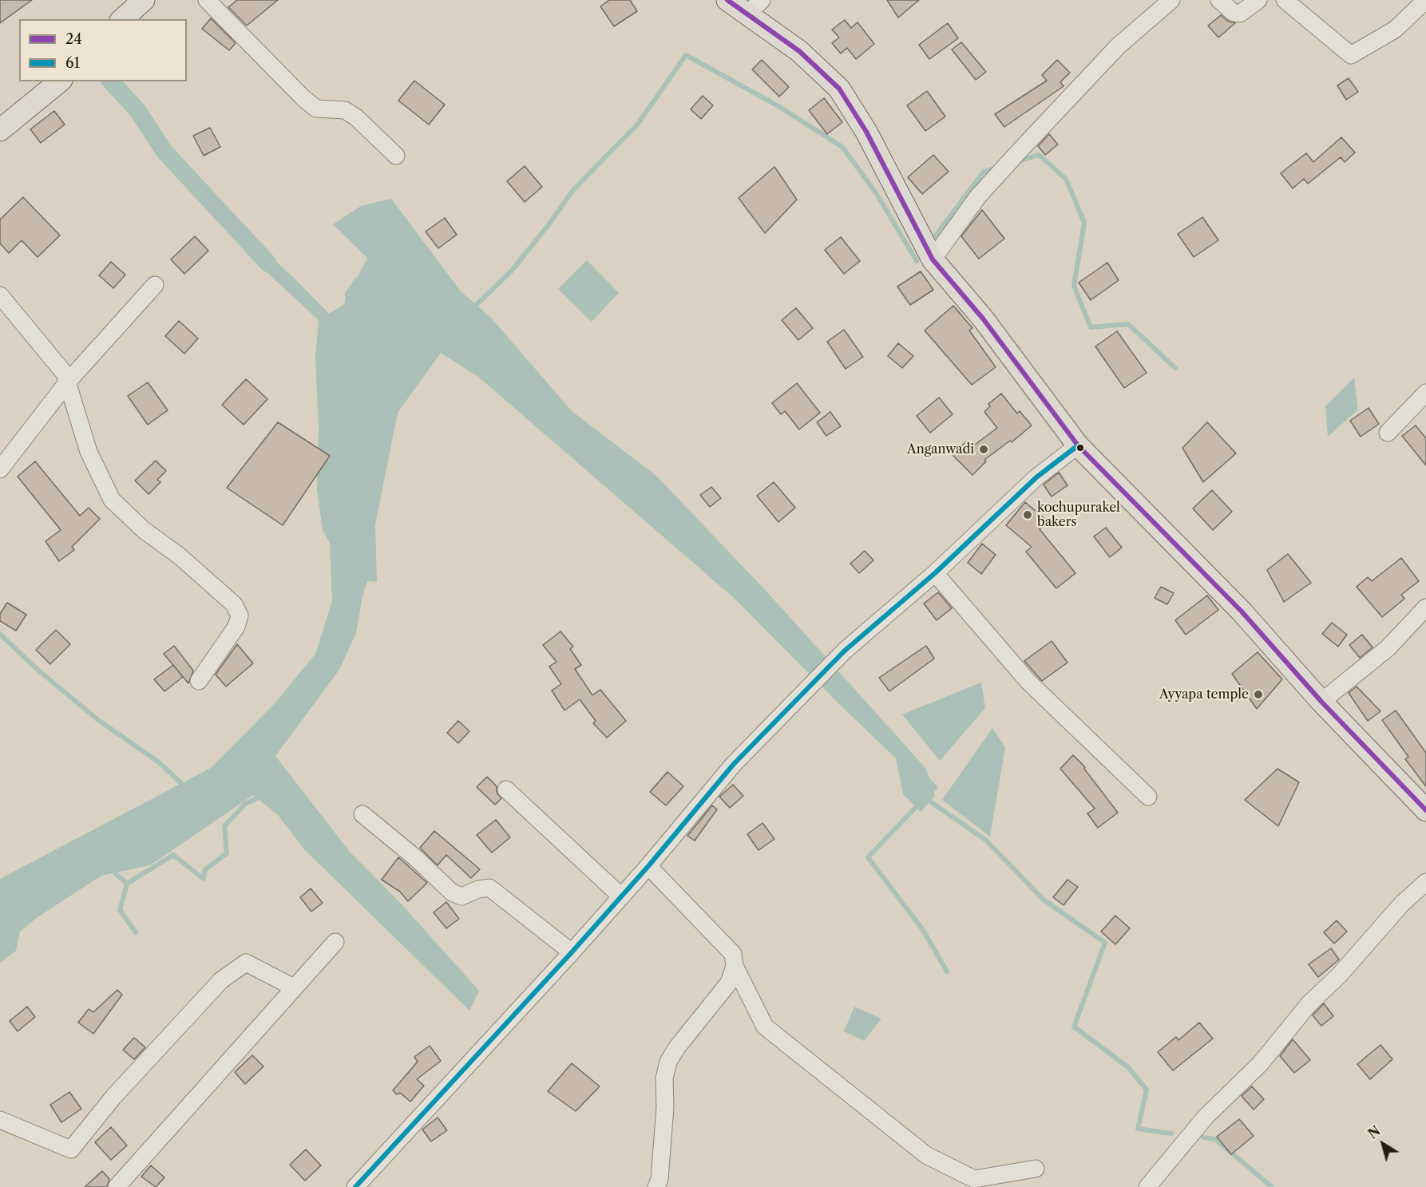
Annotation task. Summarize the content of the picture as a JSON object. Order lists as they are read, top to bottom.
{
  "places": ["Anganwadi", "kochupurakel bakers", "Ayyapa temple"],
  "lines": ["transit line 24", "transit line 61"],
  "legend": ["24", "61"],
  "north": "top left"
}
